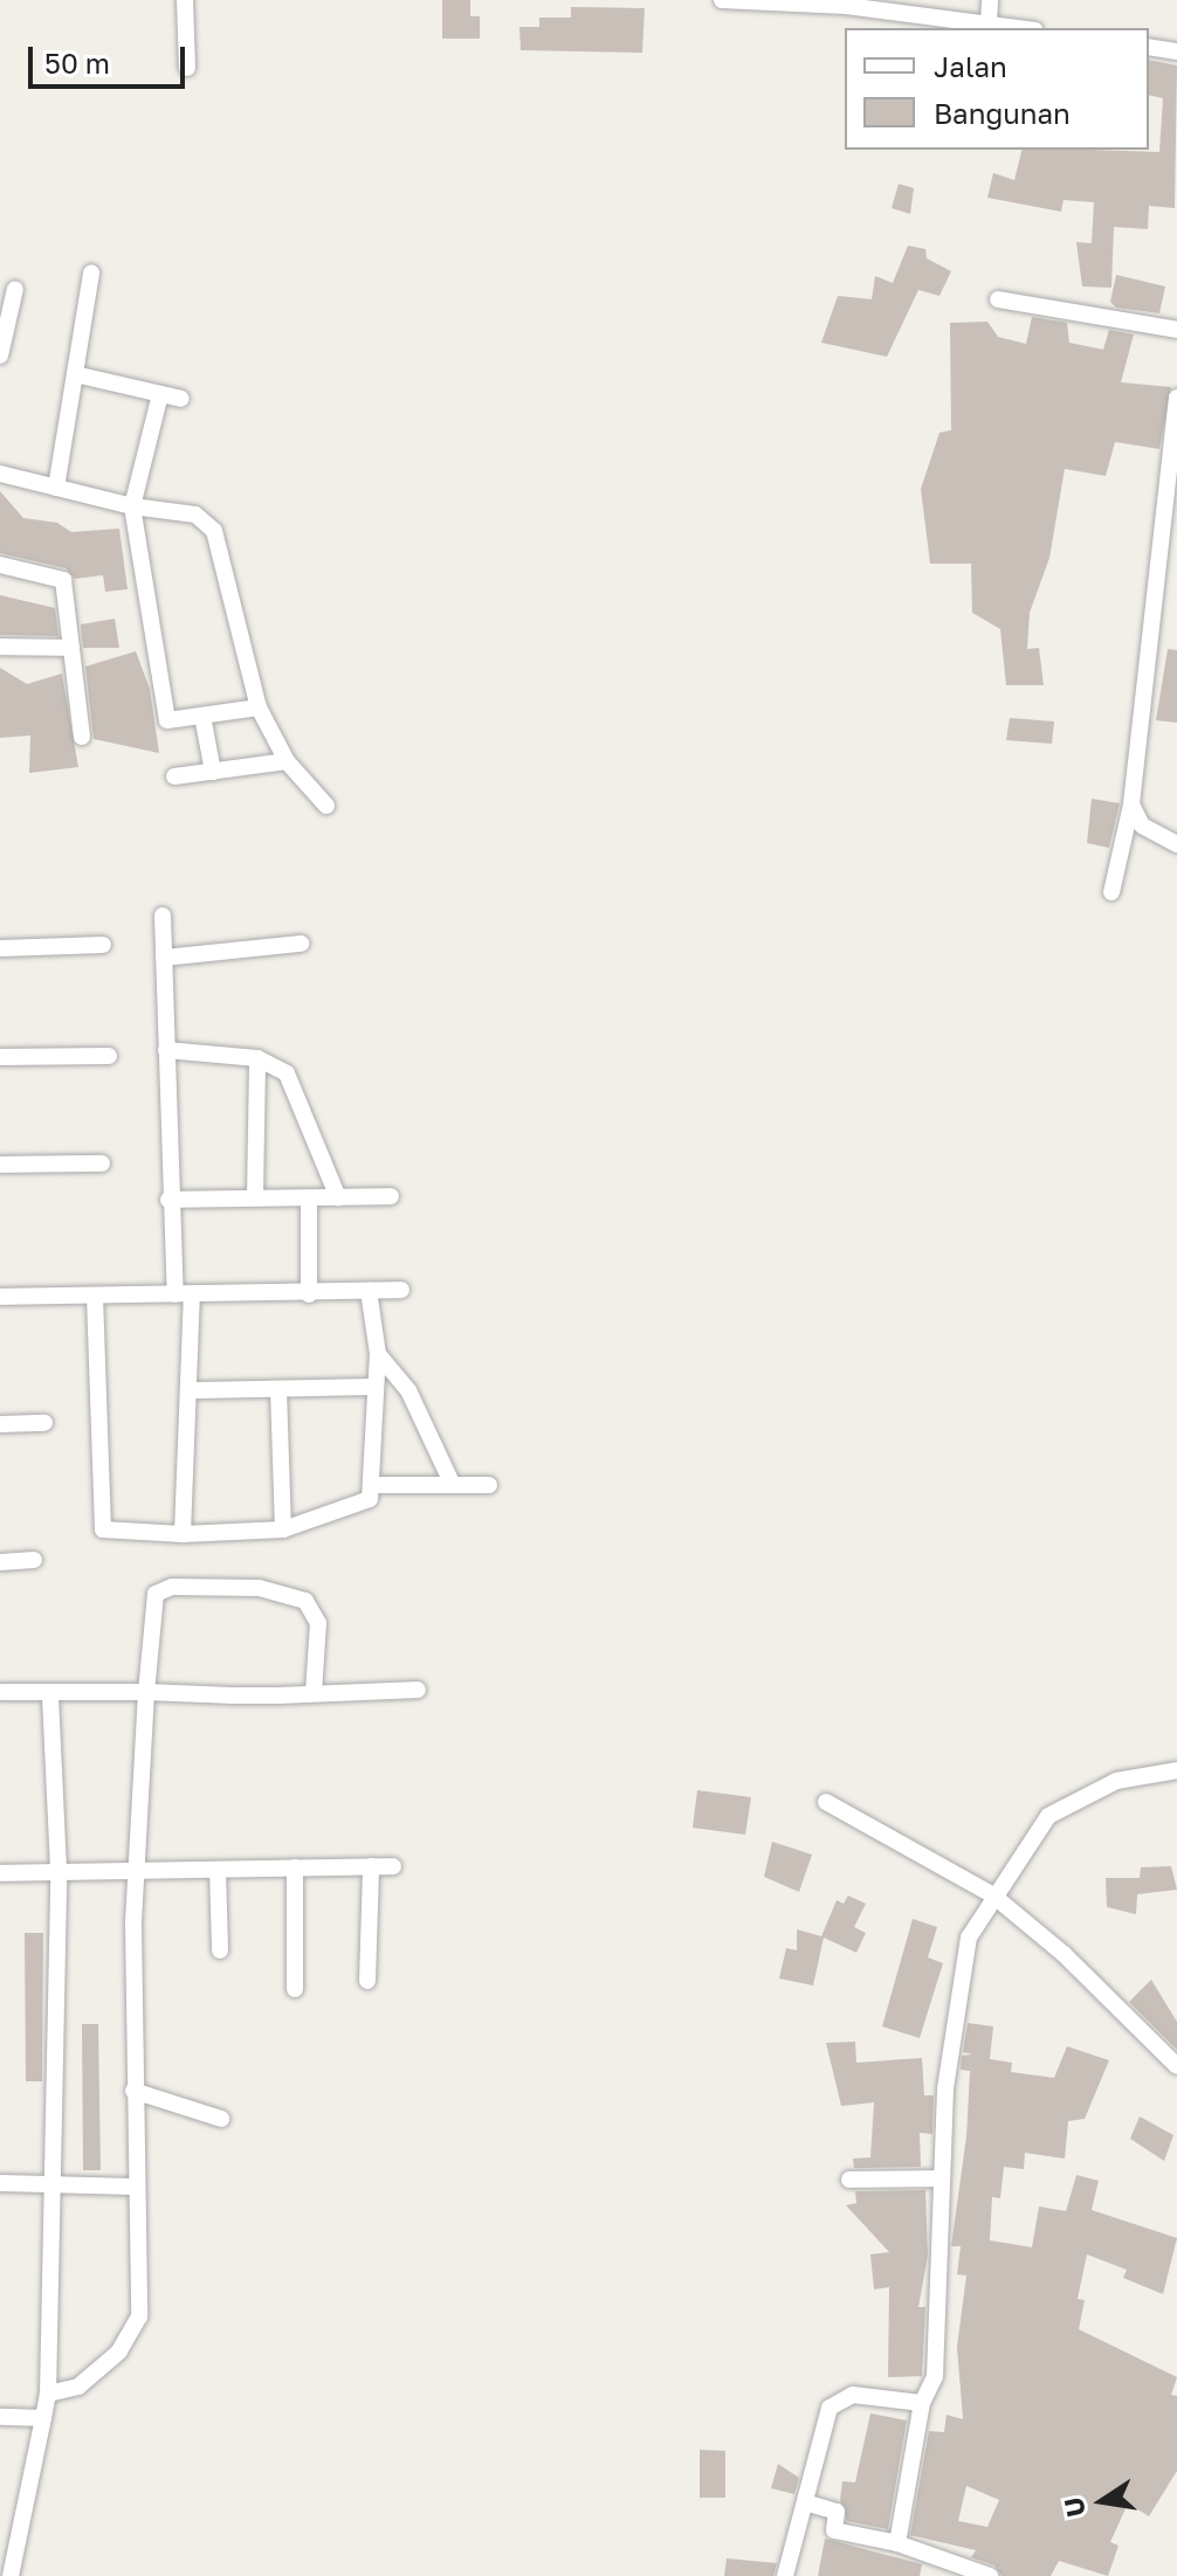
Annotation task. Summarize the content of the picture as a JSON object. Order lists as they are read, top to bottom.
{
  "legend": ["Jalan", "Bangunan"],
  "scale_bar": "50 m",
  "north": "left"
}
